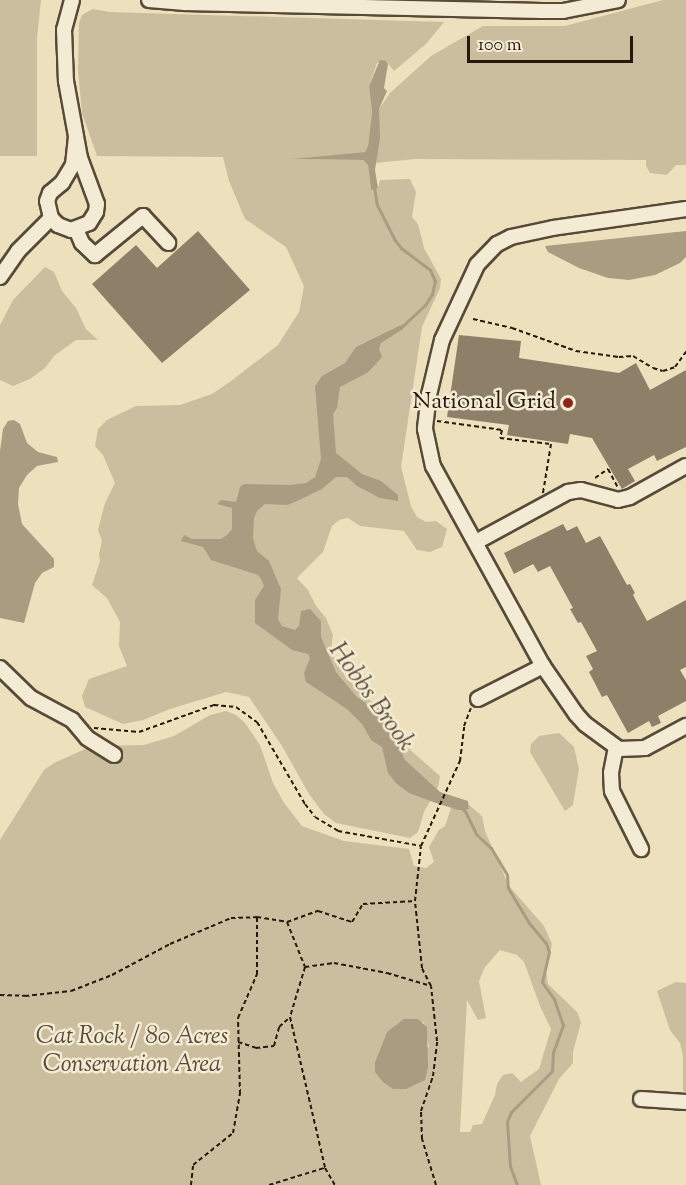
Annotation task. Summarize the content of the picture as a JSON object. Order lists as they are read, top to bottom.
{
  "water": ["Hobbs Brook"],
  "parks": ["Cat Rock / 80 Acres Conservation Area"],
  "places": ["National Grid"],
  "scale_bar": "100 m"
}
